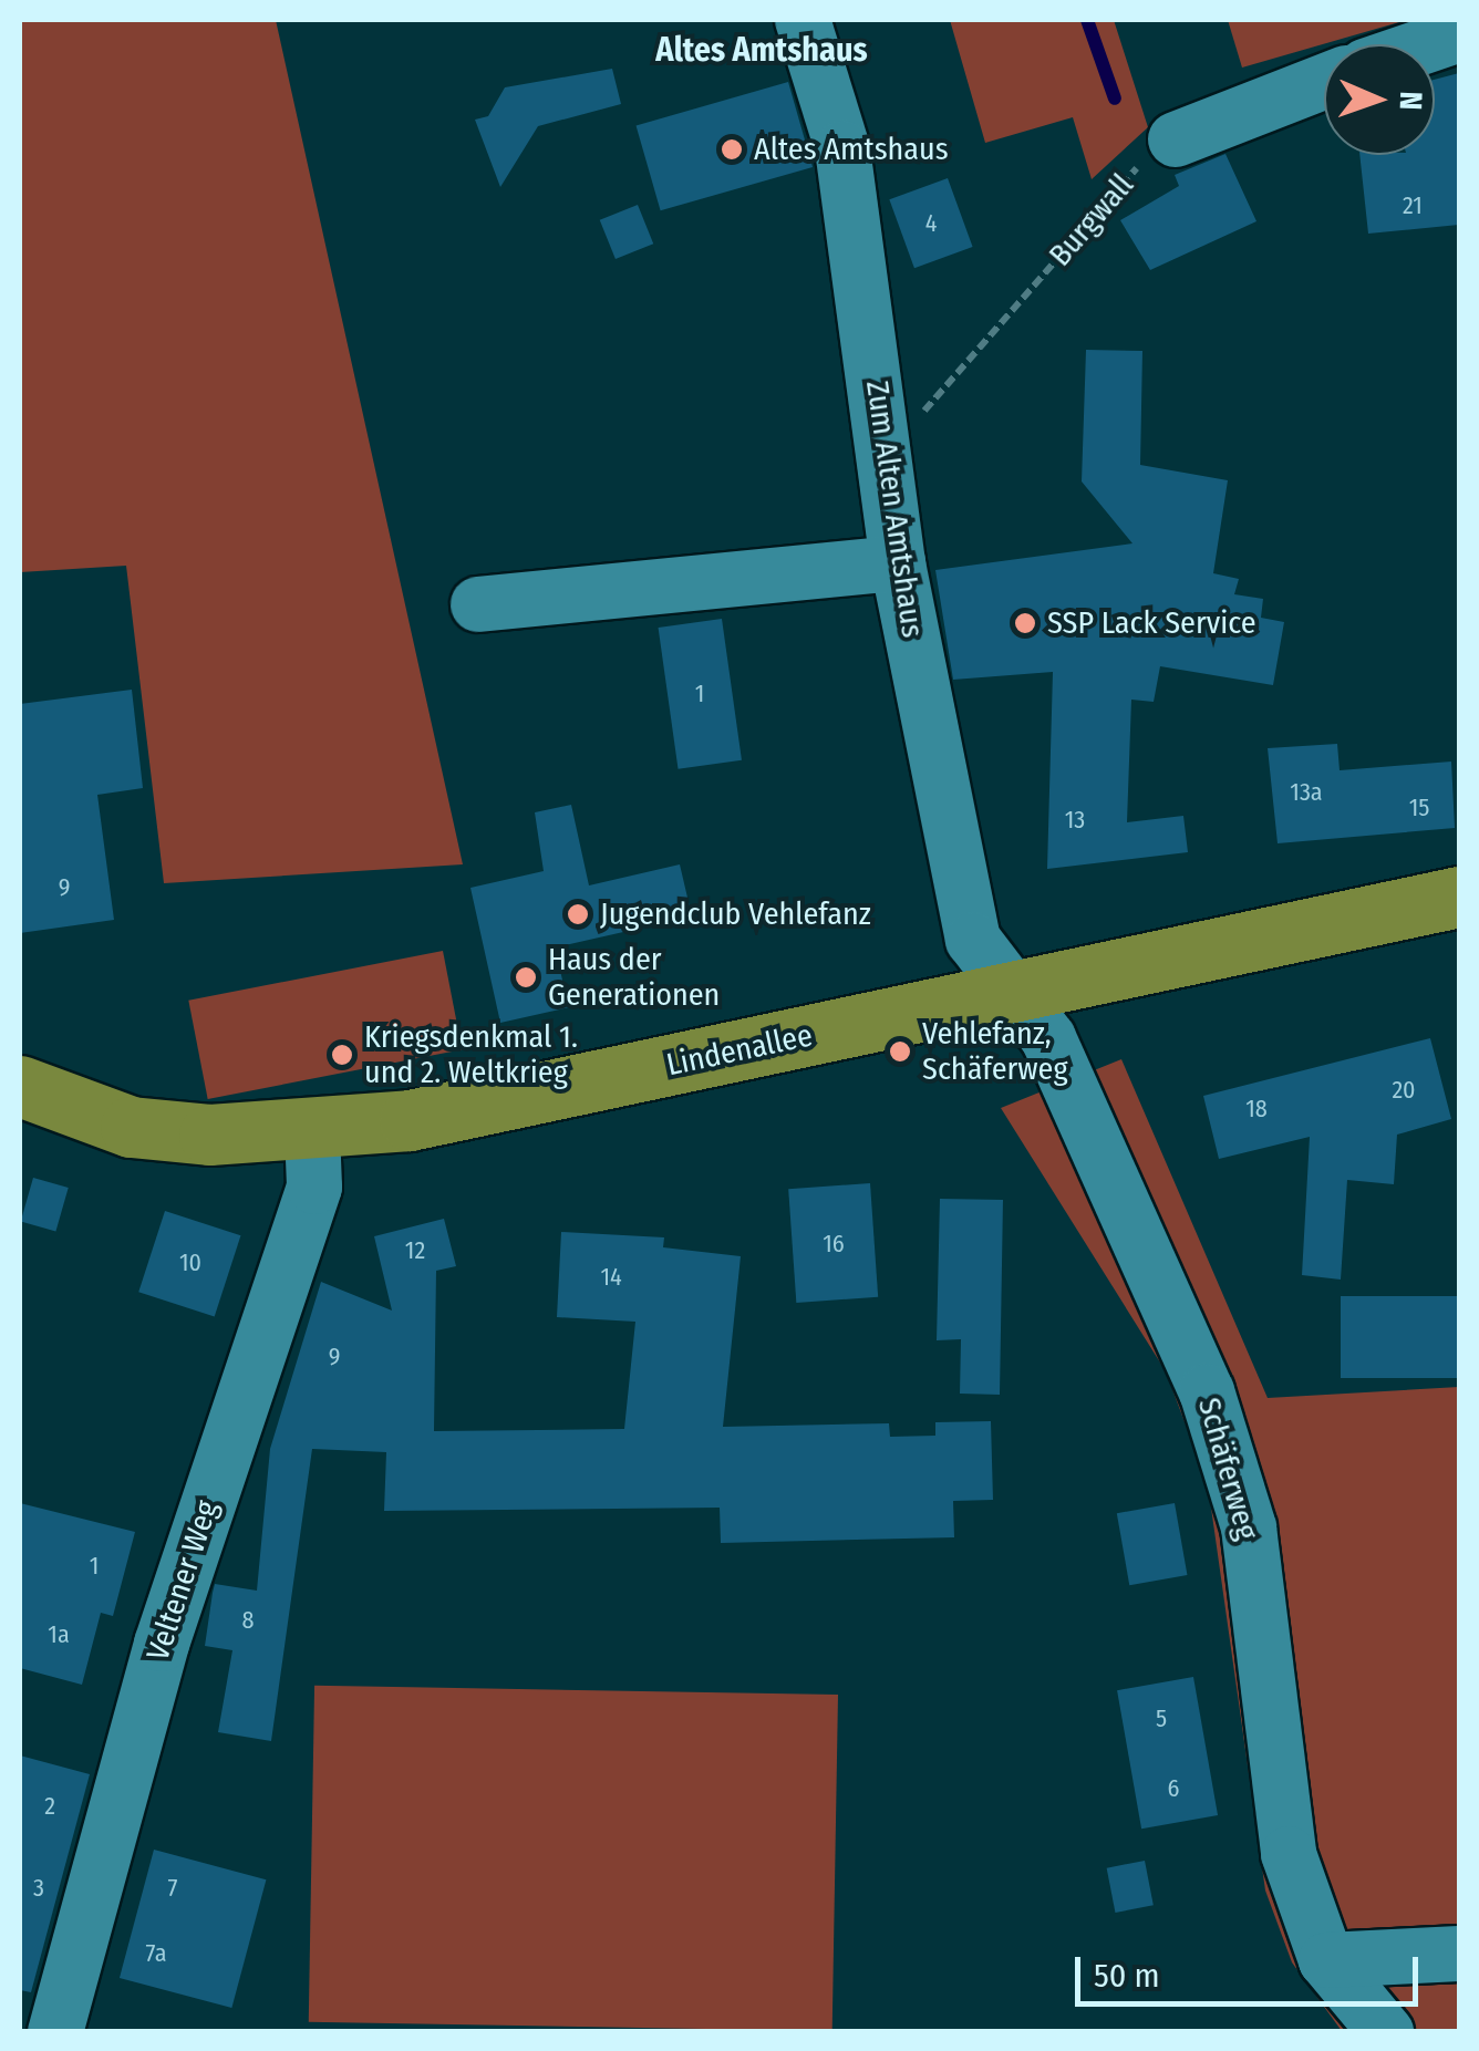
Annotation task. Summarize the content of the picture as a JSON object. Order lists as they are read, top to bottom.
{
  "streets": {
    "main road": ["Lindenallee"],
    "street": ["Zum Alten Amtshaus", "Schäferweg", "Veltener Weg"],
    "path": ["Burgwall"]
  },
  "crossings": [
    ["Burgwall", "Zum Alten Amtshaus"],
    ["Zum Alten Amtshaus", "Lindenallee"],
    ["Zum Alten Amtshaus", "Schäferweg"],
    ["Lindenallee", "Schäferweg"],
    ["Lindenallee", "Veltener Weg"]
  ],
  "districts": ["Altes Amtshaus"],
  "places": [
    "Altes Amtshaus",
    "SSP Lack Service",
    "Jugendclub Vehlefanz",
    "Haus der Generationen",
    "Vehlefanz, Schäferweg",
    "Kriegsdenkmal 1. und 2. Weltkrieg"
  ],
  "house_numbers": [
    "21",
    "4",
    "1",
    "13a",
    "15",
    "13",
    "9",
    "20",
    "18",
    "16",
    "12",
    "10",
    "14",
    "9",
    "1",
    "8",
    "1a",
    "5",
    "6",
    "2",
    "3",
    "7",
    "7a"
  ],
  "scale_bar": "50 m",
  "north": "right"
}
